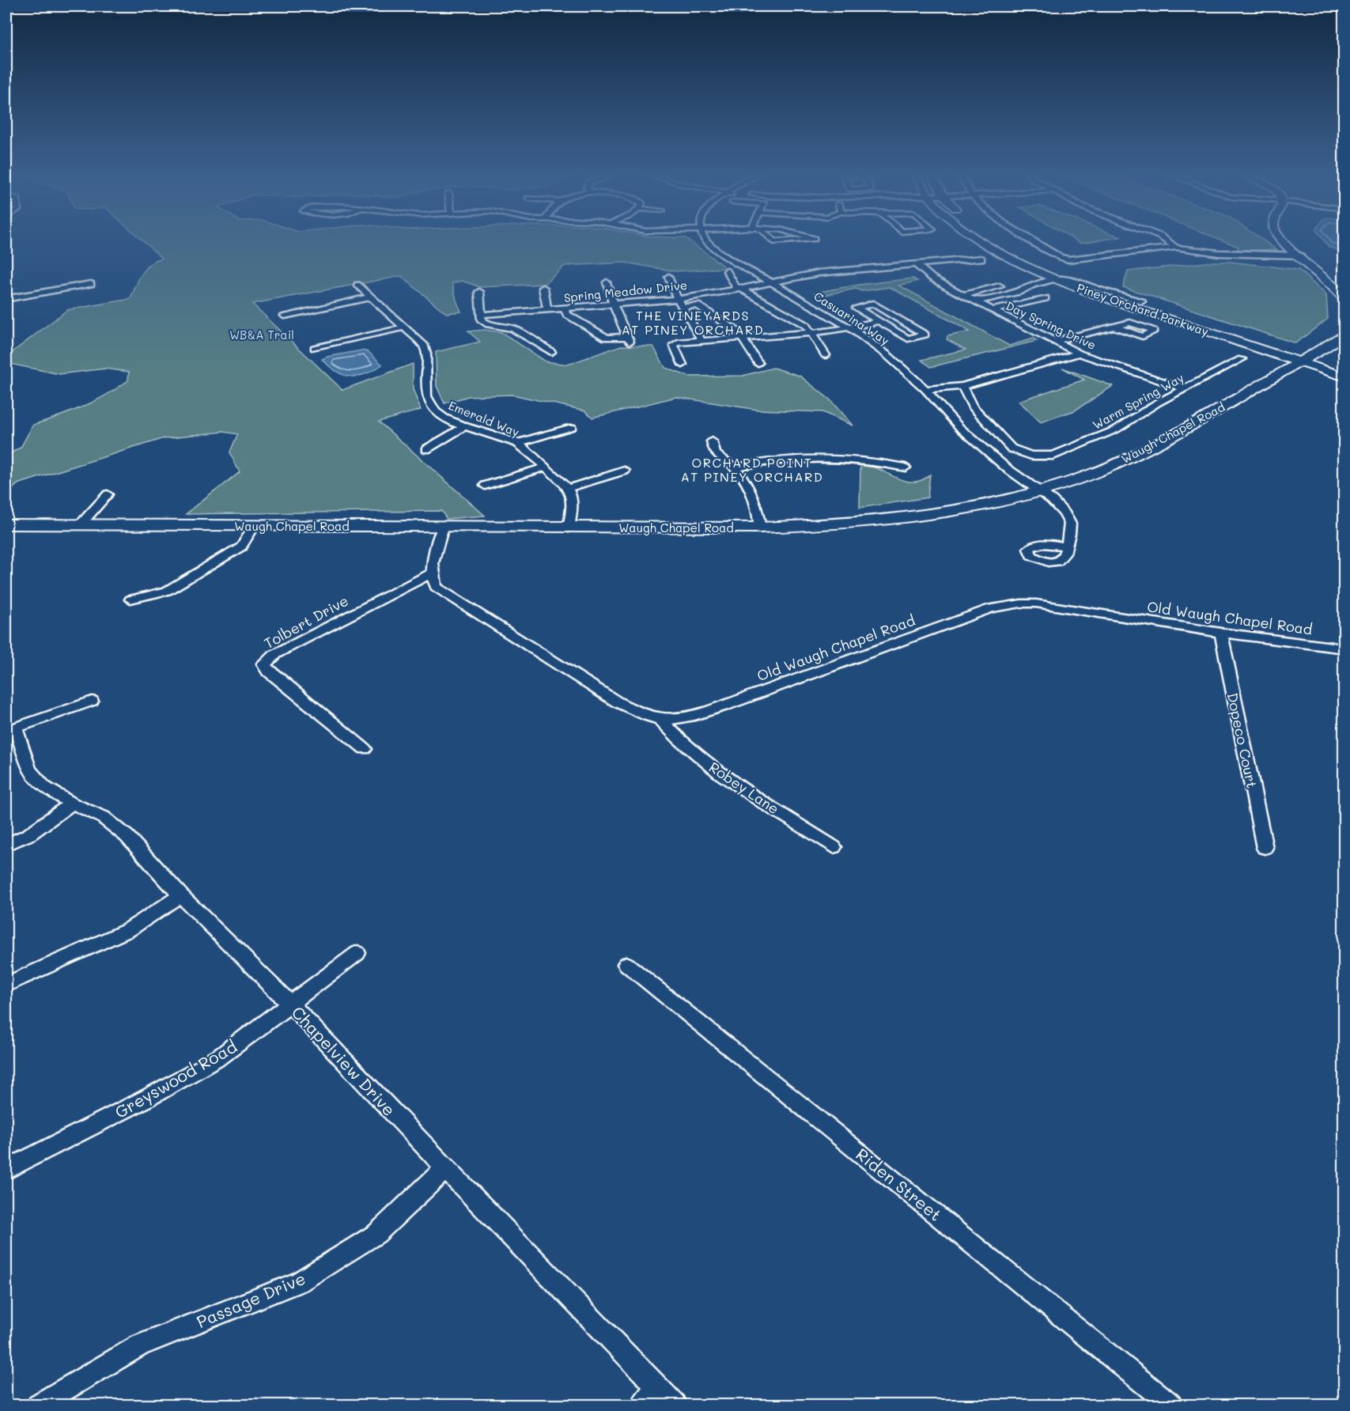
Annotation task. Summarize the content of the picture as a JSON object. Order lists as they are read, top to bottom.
{
  "streets": {
    "street": [
      "Spring Meadow Drive",
      "Piney Orchard Parkway",
      "Casuarina Way",
      "Day Spring Drive",
      "Warm Spring Way",
      "Emerald Way",
      "Waugh Chapel Road",
      "Old Waugh Chapel Road",
      "Tolbert Drive",
      "Dopeco Court",
      "Robey Lane",
      "Chapelview Drive",
      "Greyswood Road",
      "Riden Street",
      "Passage Drive"
    ]
  },
  "crossings": [
    ["Spring Meadow Drive", "Casuarina Way"],
    ["Spring Meadow Drive", "Day Spring Drive"],
    ["Piney Orchard Parkway", "Waugh Chapel Road"],
    ["Casuarina Way", "Waugh Chapel Road"],
    ["Day Spring Drive", "Warm Spring Way"],
    ["Old Waugh Chapel Road", "Tolbert Drive"],
    ["Old Waugh Chapel Road", "Dopeco Court"],
    ["Old Waugh Chapel Road", "Robey Lane"],
    ["Chapelview Drive", "Greyswood Road"],
    ["Chapelview Drive", "Passage Drive"]
  ],
  "districts": ["THE VINEYARDS AT PINEY ORCHARD", "ORCHARD POINT AT PINEY ORCHARD"],
  "parks": ["WB&A Trail"]
}
